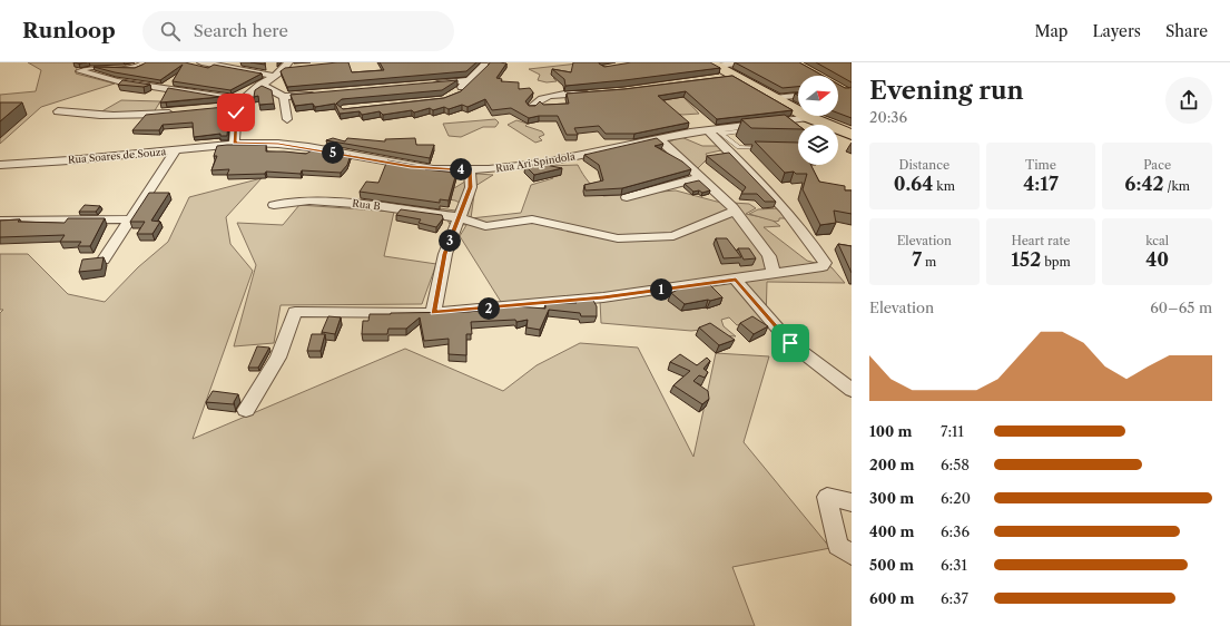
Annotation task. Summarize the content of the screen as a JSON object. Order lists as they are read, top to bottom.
{
  "streets": {
    "street": ["Rua Soares de Souza", "Rua Ari Spindola", "Rua B"]
  },
  "crossings": [
    ["Rua Soares de Souza", "Rua Ari Spindola"]
  ],
  "north": "right",
  "page": {
    "header": "Runloop",
    "search": "Search here",
    "nav": ["Map", "Layers", "Share"],
    "heading": ["Evening run", "20:36"],
    "stats": [
      ["Distance", "0.64 km"],
      ["Time", "4:17"],
      ["Pace", "6:42 /km"],
      ["Elevation", "7 m"],
      ["Heart rate", "152 bpm"],
      ["kcal", "40"]
    ],
    "pins": [
      "5",
      "4",
      "3",
      "1",
      "2"
    ],
    "chart": ["Elevation", "60–65 m"],
    "list": [
      {
        "name": "100 m",
        "note": "7:11"
      },
      {
        "name": "200 m",
        "note": "6:58"
      },
      {
        "name": "300 m",
        "note": "6:20"
      },
      {
        "name": "400 m",
        "note": "6:36"
      },
      {
        "name": "500 m",
        "note": "6:31"
      },
      {
        "name": "600 m",
        "note": "6:37"
      }
    ]
  }
}
